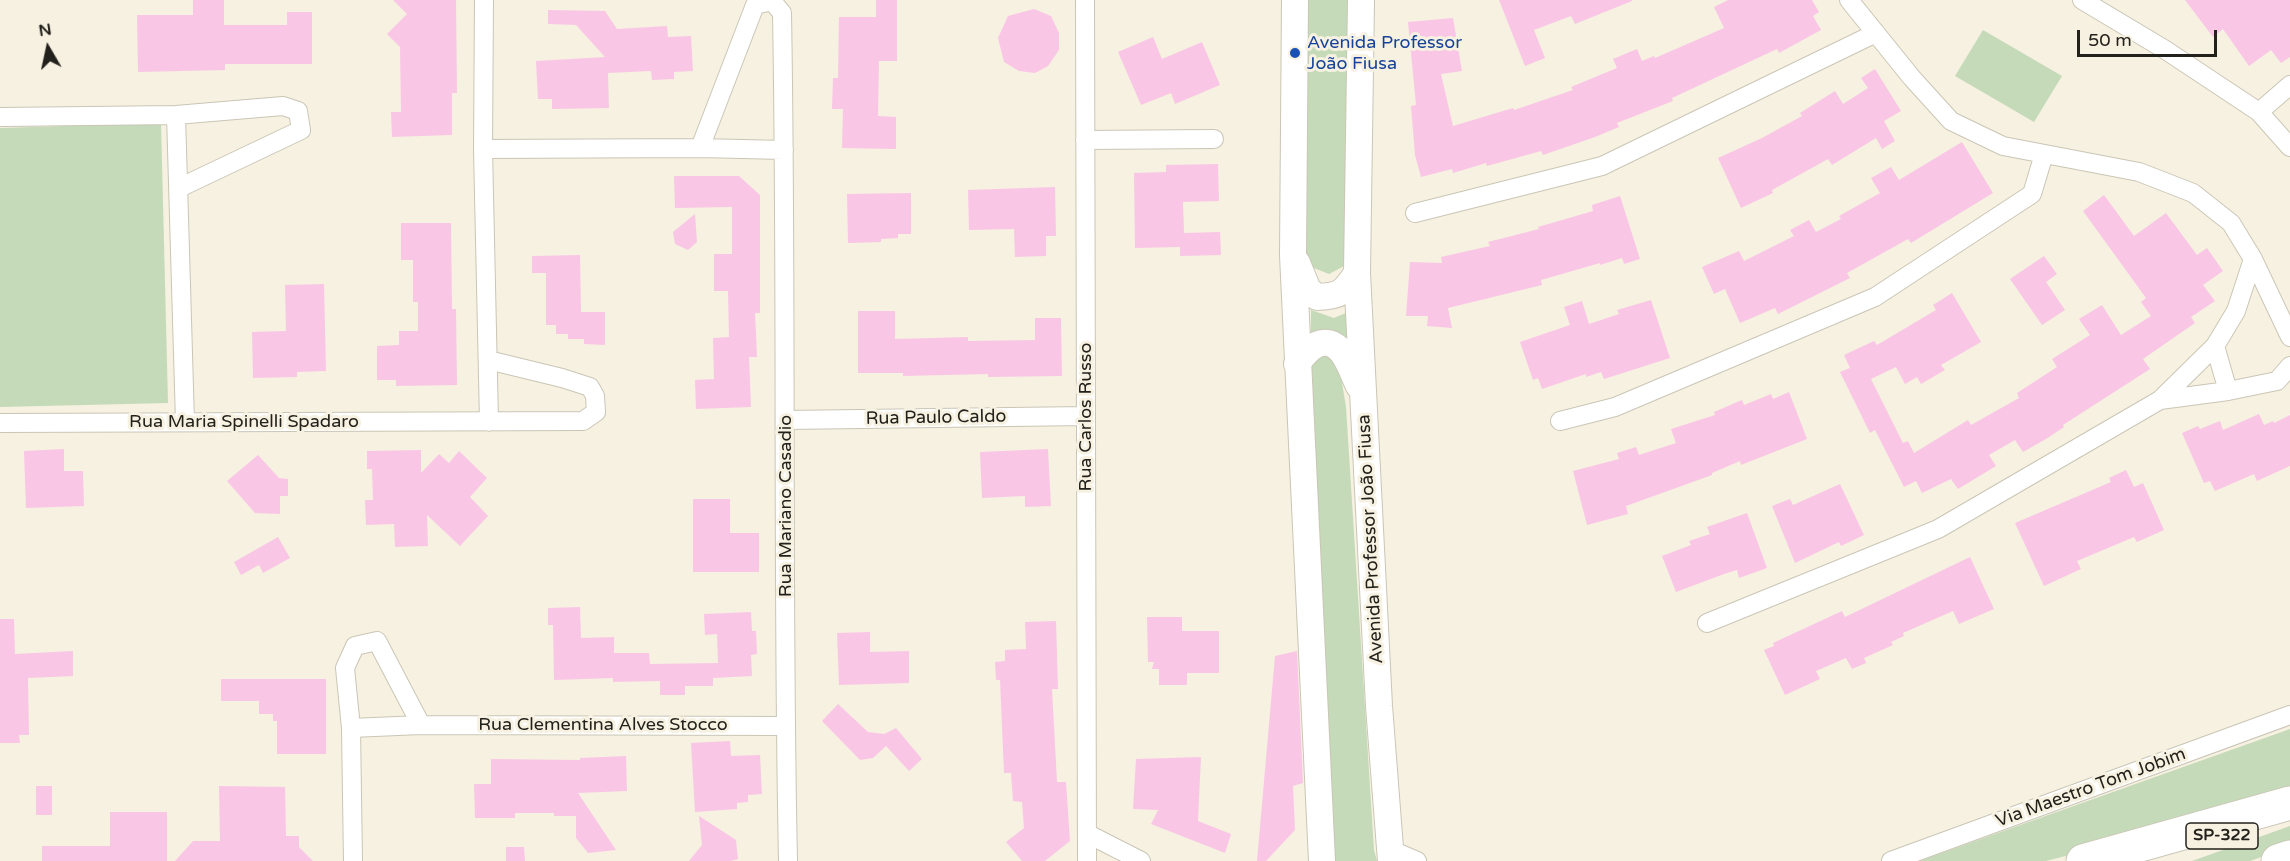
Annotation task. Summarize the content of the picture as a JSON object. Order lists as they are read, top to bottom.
{
  "streets": {
    "highway": ["SP-322"],
    "main road": ["Avenida Professor João Fiusa"],
    "street": [
      "Rua Carlos Russo",
      "Rua Paulo Caldo",
      "Rua Maria Spinelli Spadaro",
      "Rua Mariano Casadio",
      "Rua Clementina Alves Stocco",
      "Via Maestro Tom Jobim"
    ]
  },
  "crossings": [
    ["Rua Carlos Russo", "Rua Paulo Caldo"],
    ["Rua Paulo Caldo", "Rua Mariano Casadio"],
    ["Rua Mariano Casadio", "Rua Clementina Alves Stocco"]
  ],
  "places": ["Avenida Professor João Fiusa"],
  "scale_bar": "50 m",
  "north": "top"
}
